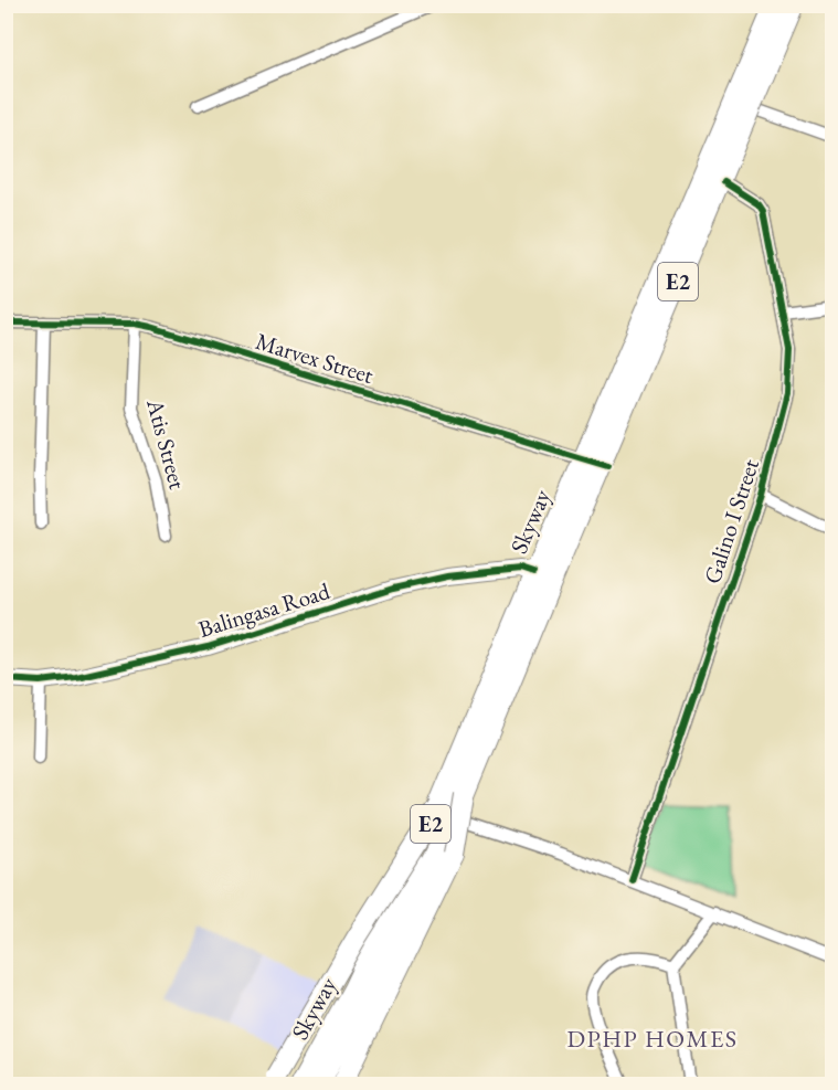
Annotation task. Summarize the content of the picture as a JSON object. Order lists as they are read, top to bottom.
{
  "streets": {
    "highway": ["E2", "Skyway"],
    "street": [
      "Marvex Street",
      "Atis Street",
      "Galino Ⅰ Street",
      "Balingasa Road"
    ]
  },
  "crossings": [
    ["Marvex Street", "Atis Street"]
  ],
  "districts": ["DPHP HOMES"]
}
